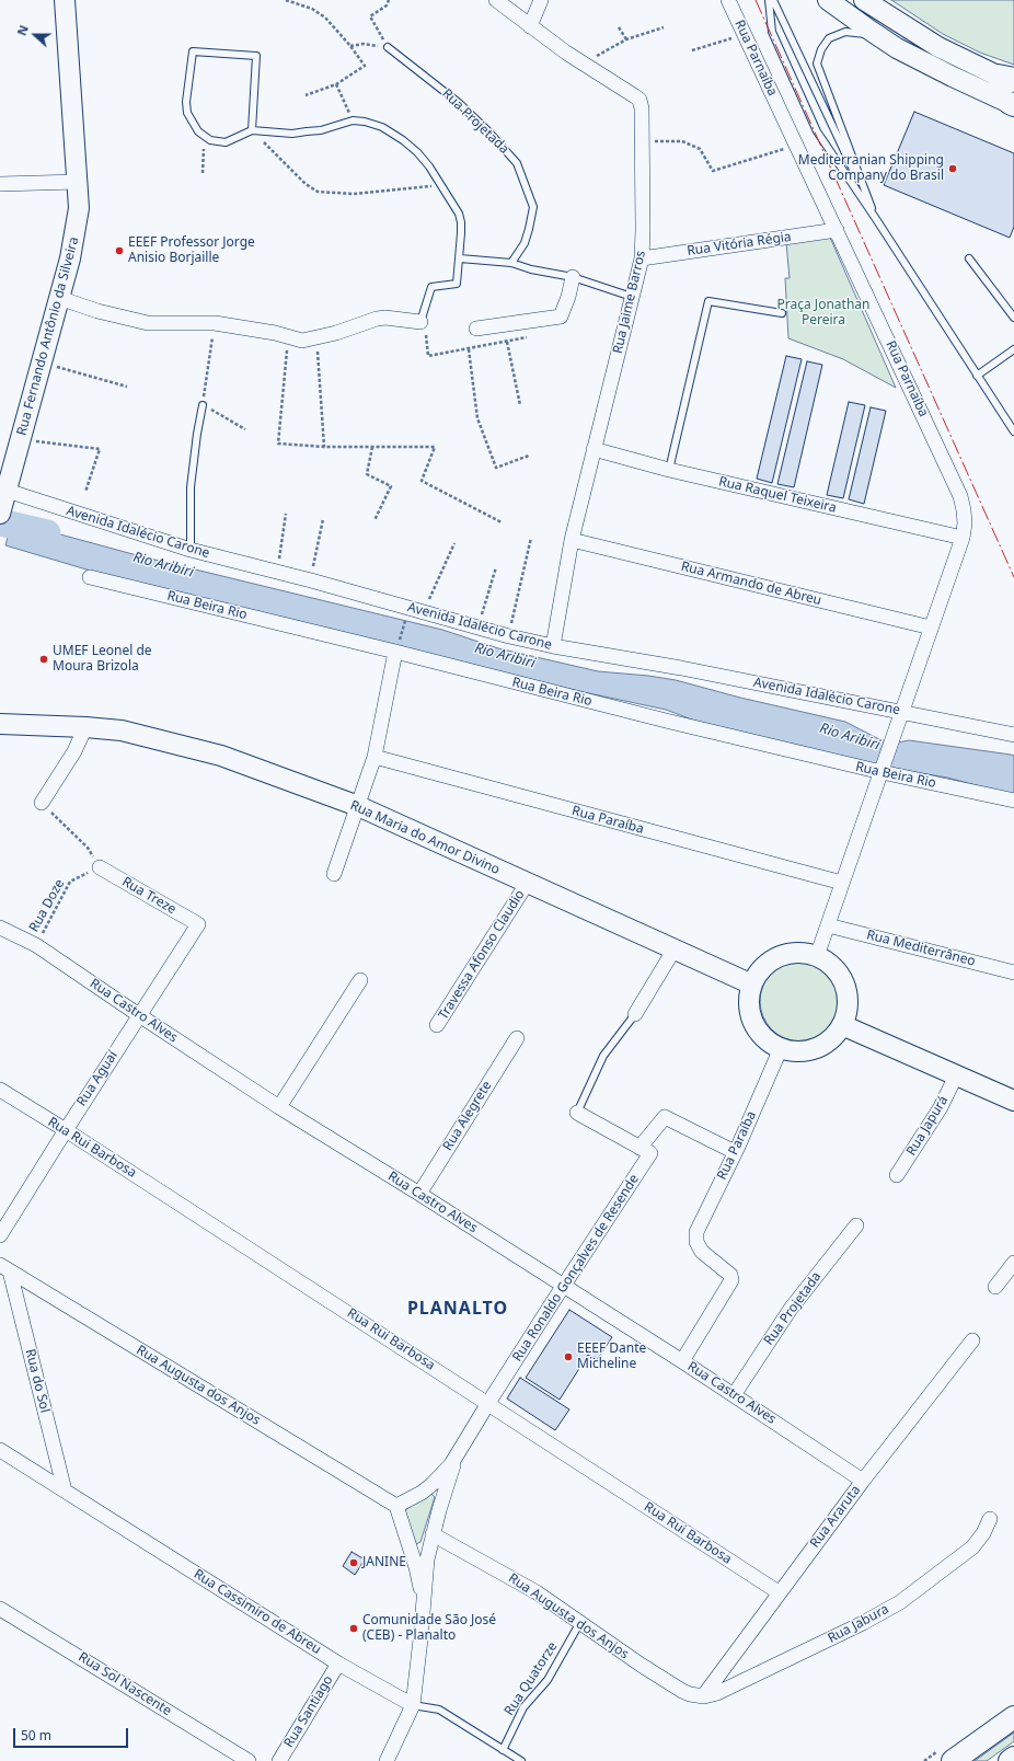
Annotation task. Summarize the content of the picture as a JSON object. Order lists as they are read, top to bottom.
{
  "streets": {
    "street": [
      "Rua Parnaíba",
      "Rua Projetada",
      "Rua Vitória Régia",
      "Rua Jaime Barros",
      "Rua Fernando Antônio da Silveira",
      "Rua Raquel Teixeira",
      "Avenida Idalécio Carone",
      "Rua Armando de Abreu",
      "Rua Beira Rio",
      "Rua Paraíba",
      "Rua Maria do Amor Divino",
      "Rua Treze",
      "Rua Mediterrâneo",
      "Travessa Afonso Claudio",
      "Rua Castro Alves",
      "Rua Aguaí",
      "Rua Alegrete",
      "Rua Japurá",
      "Rua Rui Barbosa",
      "Rua Ronaldo Gonçalves de Resende",
      "Rua do Sol",
      "Rua Augusta dos Anjos",
      "Rua Araruta",
      "Rua Cassimiro de Abreu",
      "Rua Jabura",
      "Rua Sol Nascente",
      "Rua Santiago"
    ],
    "lane": ["Rua Quatorze"],
    "path": ["Rua Doze"]
  },
  "crossings": [
    ["Rua Parnaíba", "Rua Vitória Régia"],
    ["Rua Parnaíba", "Rua Raquel Teixeira"],
    ["Rua Parnaíba", "Avenida Idalécio Carone"],
    ["Rua Parnaíba", "Rua Armando de Abreu"],
    ["Rua Parnaíba", "Rua Beira Rio"],
    ["Rua Projetada", "Rua Castro Alves"],
    ["Rua Vitória Régia", "Rua Jaime Barros"],
    ["Rua Jaime Barros", "Rua Raquel Teixeira"],
    ["Rua Jaime Barros", "Avenida Idalécio Carone"],
    ["Rua Jaime Barros", "Rua Armando de Abreu"],
    ["Rua Fernando Antônio da Silveira", "Avenida Idalécio Carone"],
    ["Rua Paraíba", "Rua Maria do Amor Divino"],
    ["Rua Paraíba", "Rua Castro Alves"],
    ["Rua Maria do Amor Divino", "Travessa Afonso Claudio"],
    ["Rua Treze", "Rua Doze"],
    ["Rua Treze", "Rua Aguaí"],
    ["Rua Doze", "Rua Castro Alves"],
    ["Rua Castro Alves", "Rua Aguaí"],
    ["Rua Castro Alves", "Rua Alegrete"],
    ["Rua Castro Alves", "Rua Ronaldo Gonçalves de Resende"],
    ["Rua Castro Alves", "Rua Araruta"],
    ["Rua Aguaí", "Rua Rui Barbosa"],
    ["Rua Rui Barbosa", "Rua Ronaldo Gonçalves de Resende"],
    ["Rua Rui Barbosa", "Rua Araruta"],
    ["Rua Ronaldo Gonçalves de Resende", "Rua Augusta dos Anjos"],
    ["Rua Ronaldo Gonçalves de Resende", "Rua Cassimiro de Abreu"],
    ["Rua do Sol", "Rua Augusta dos Anjos"],
    ["Rua do Sol", "Rua Cassimiro de Abreu"],
    ["Rua Augusta dos Anjos", "Rua Araruta"],
    ["Rua Augusta dos Anjos", "Rua Jabura"],
    ["Rua Augusta dos Anjos", "Rua Quatorze"],
    ["Rua Araruta", "Rua Jabura"],
    ["Rua Cassimiro de Abreu", "Rua Quatorze"],
    ["Rua Cassimiro de Abreu", "Rua Santiago"]
  ],
  "districts": ["PLANALTO"],
  "water": ["Rio Aribiri"],
  "parks": ["Praça Jonathan Pereira"],
  "places": [
    "Mediterranian Shipping Company do Brasil",
    "EEEF Professor Jorge Anisio Borjaille",
    "UMEF Leonel de Moura Brizola",
    "EEEF Dante Micheline",
    "JANINE",
    "Comunidade São José (CEB) - Planalto"
  ],
  "scale_bar": "50 m",
  "north": "left"
}
